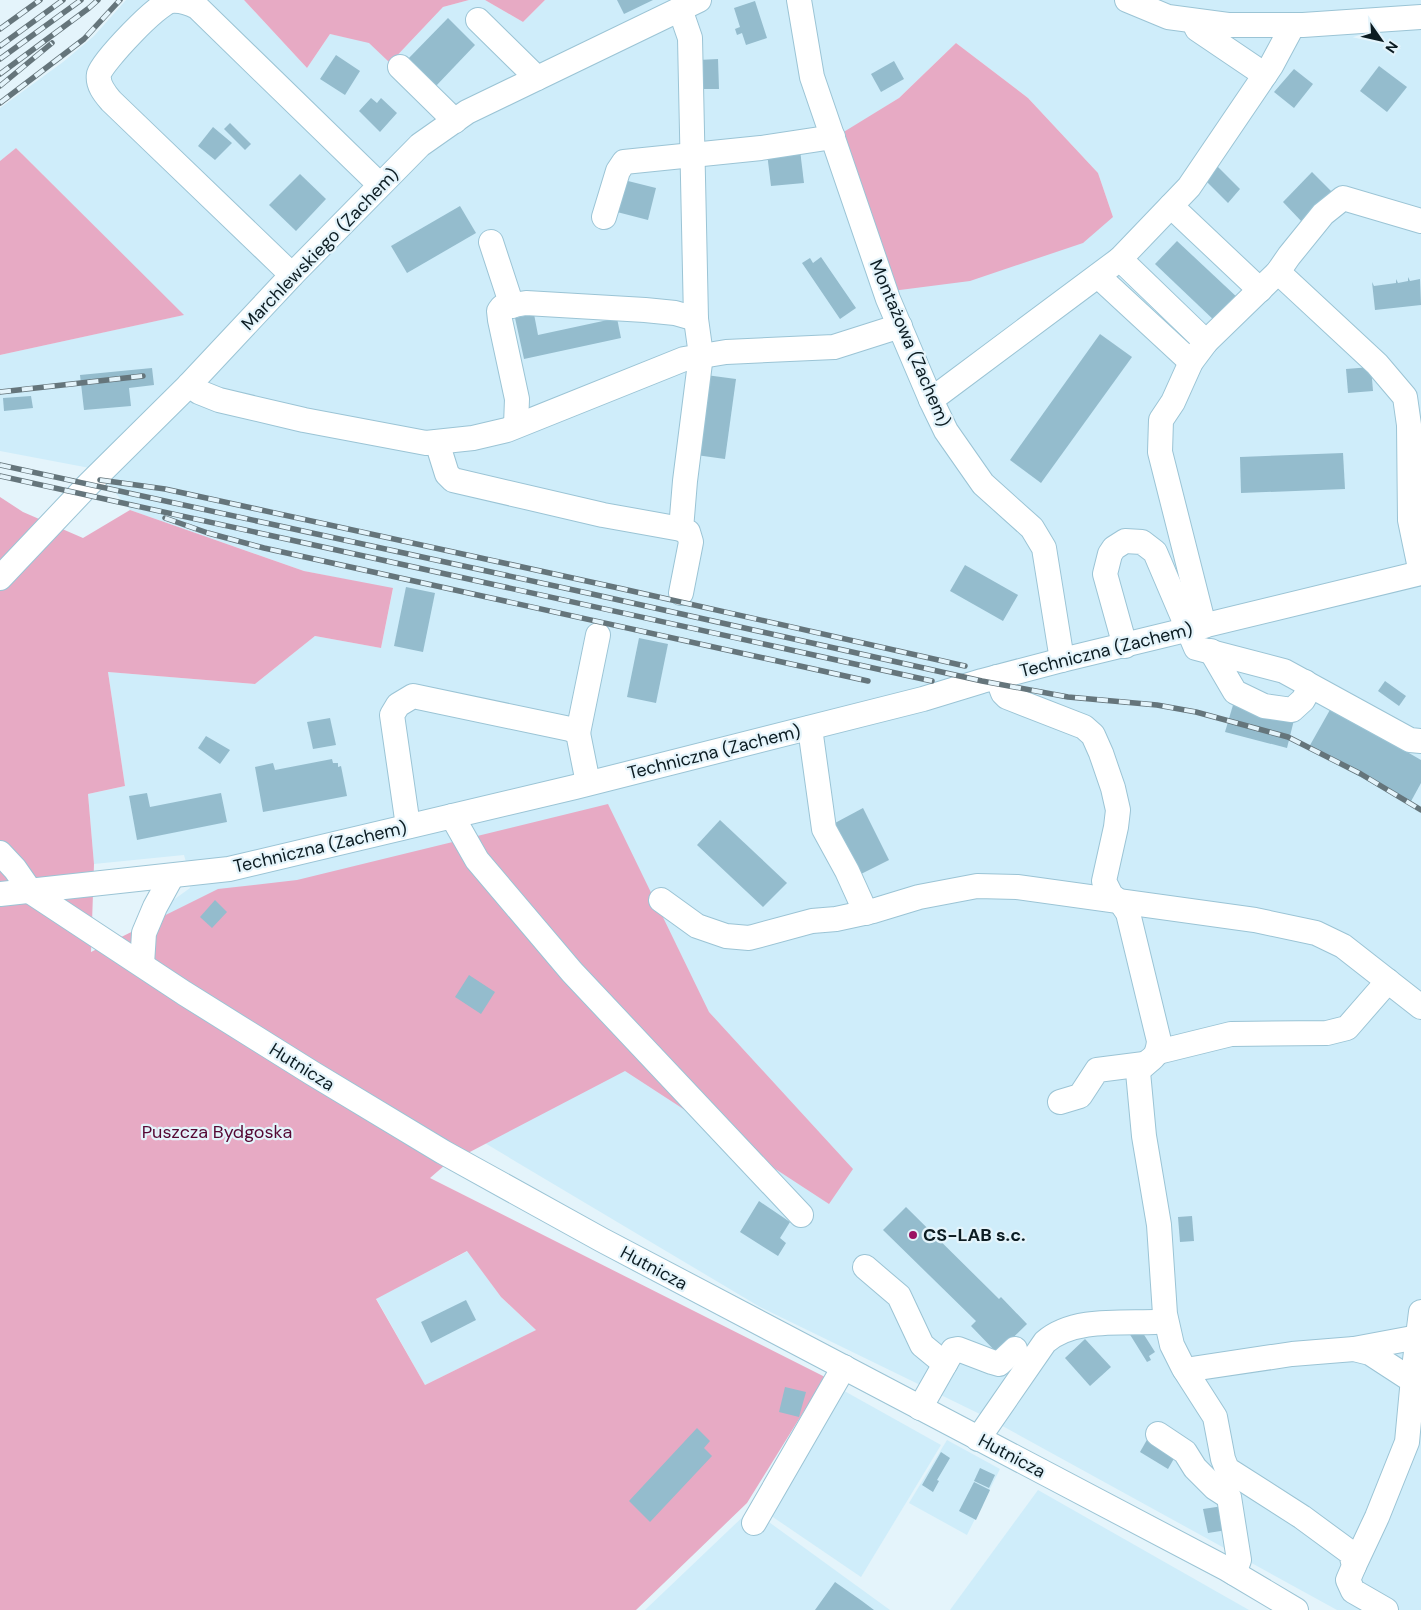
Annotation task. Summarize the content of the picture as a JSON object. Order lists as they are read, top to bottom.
{
  "streets": {
    "street": [
      "Marchlewskiego (Zachem)",
      "Montażowa (Zachem)",
      "Techniczna (Zachem)",
      "Hutnicza"
    ]
  },
  "crossings": [
    ["Montażowa (Zachem)", "Techniczna (Zachem)"],
    ["Techniczna (Zachem)", "Hutnicza"]
  ],
  "parks": ["Puszcza Bydgoska"],
  "places": ["CS-LAB s.c."],
  "north": "bottom right"
}
